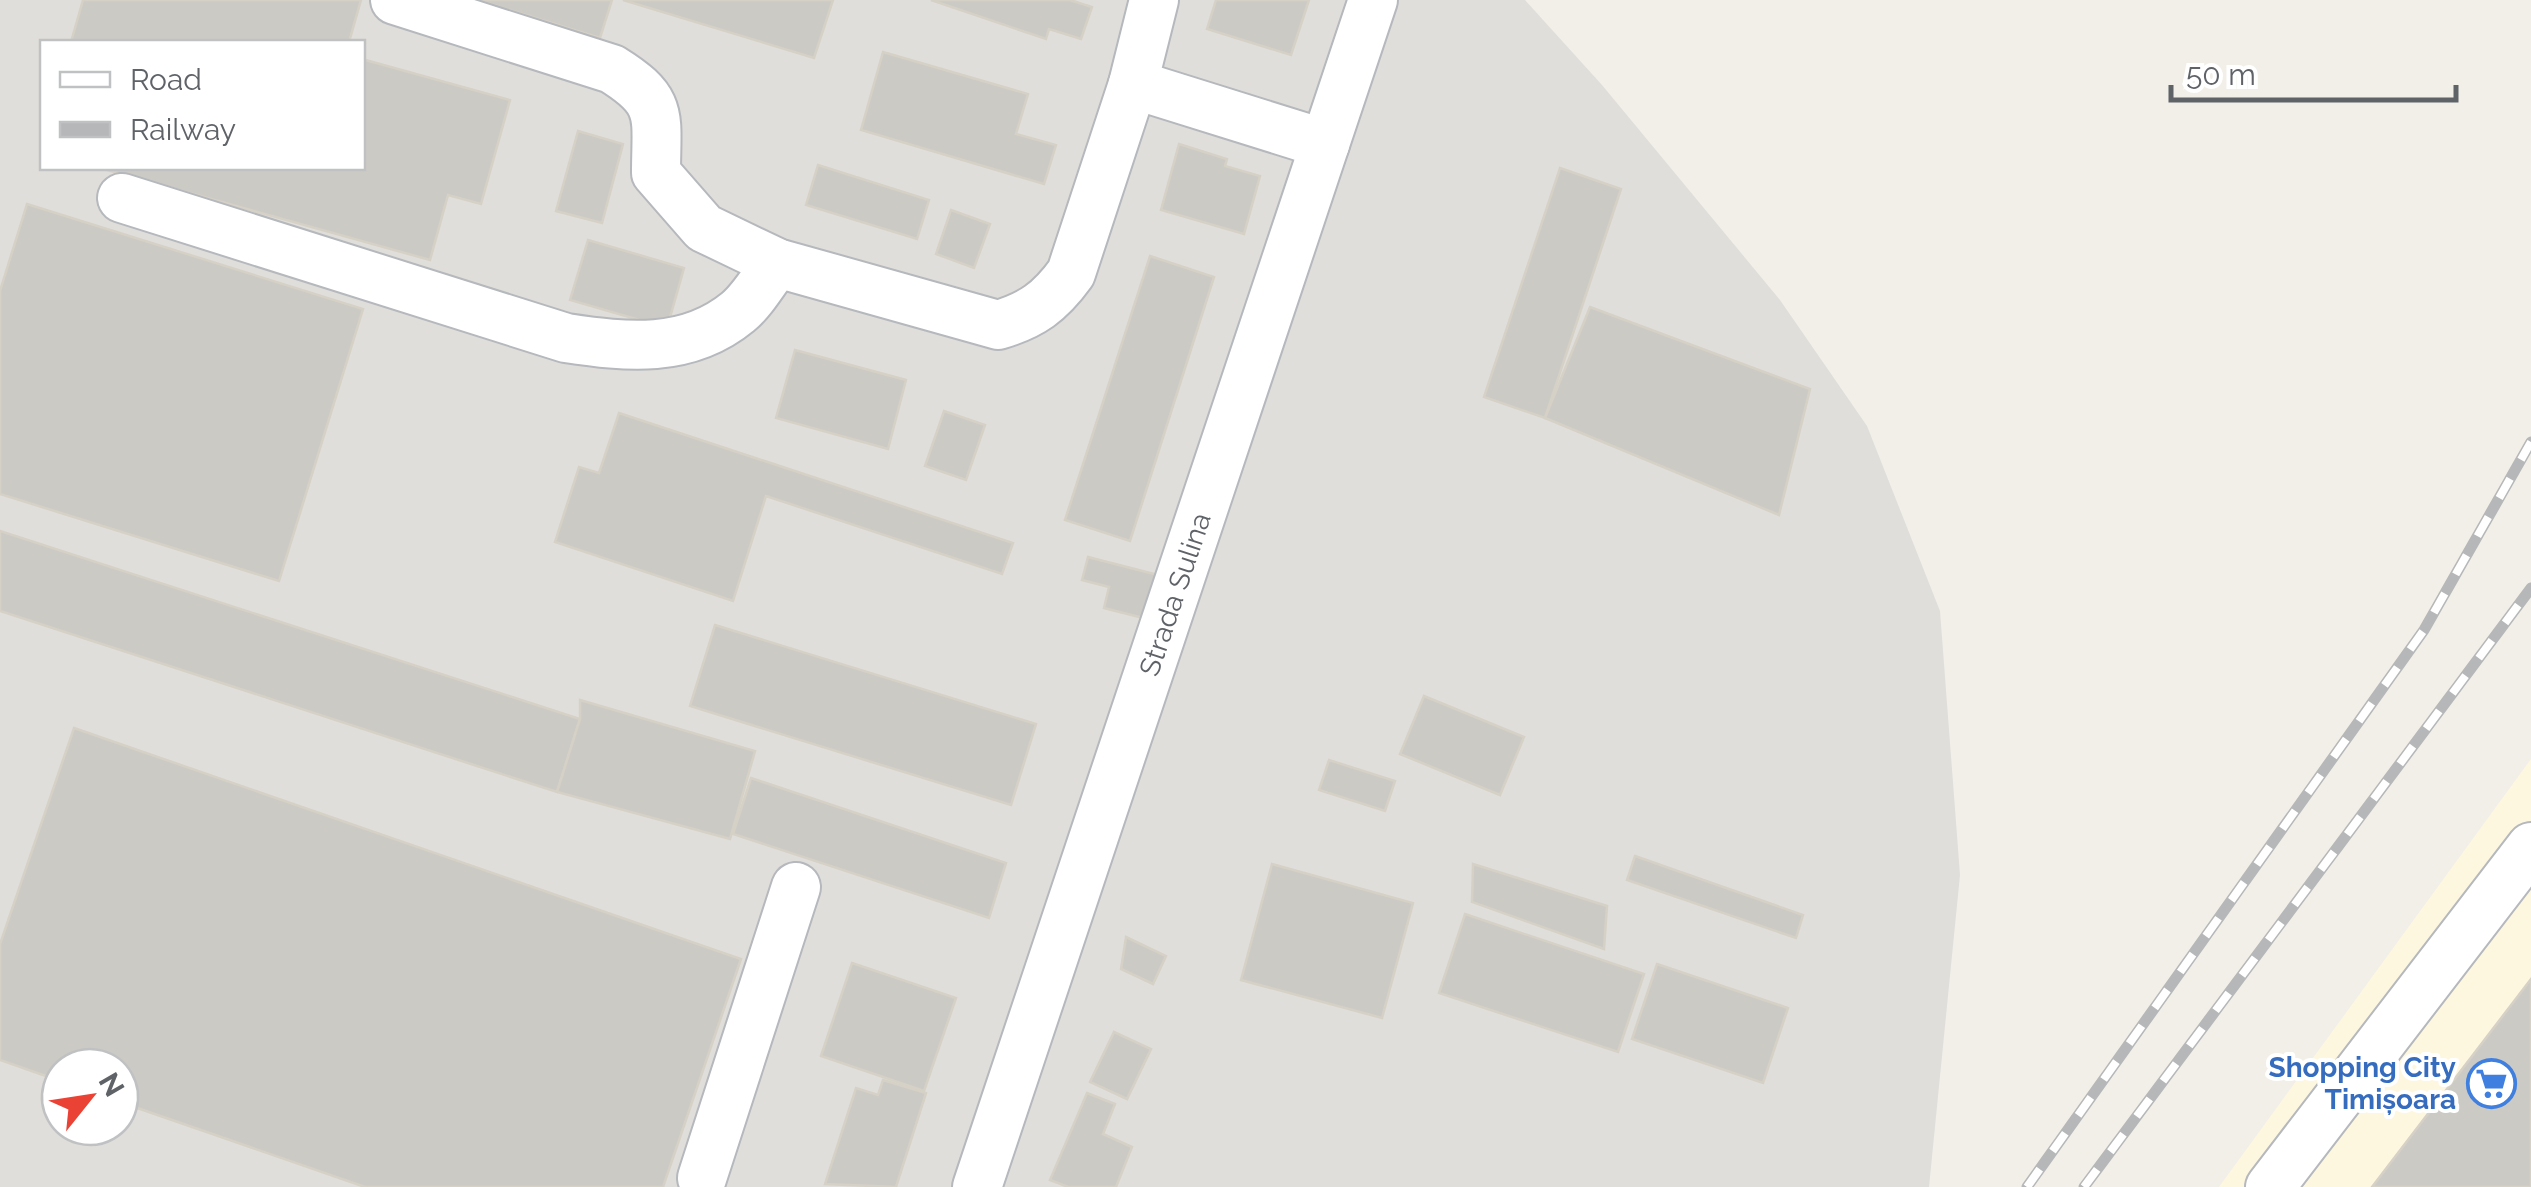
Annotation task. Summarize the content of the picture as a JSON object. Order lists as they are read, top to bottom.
{
  "streets": {
    "street": ["Strada Sulina"]
  },
  "places": {
    "supermarket": ["Shopping City Timișoara"]
  },
  "legend": ["Road", "Railway"],
  "scale_bar": "50 m",
  "north": "top right"
}
